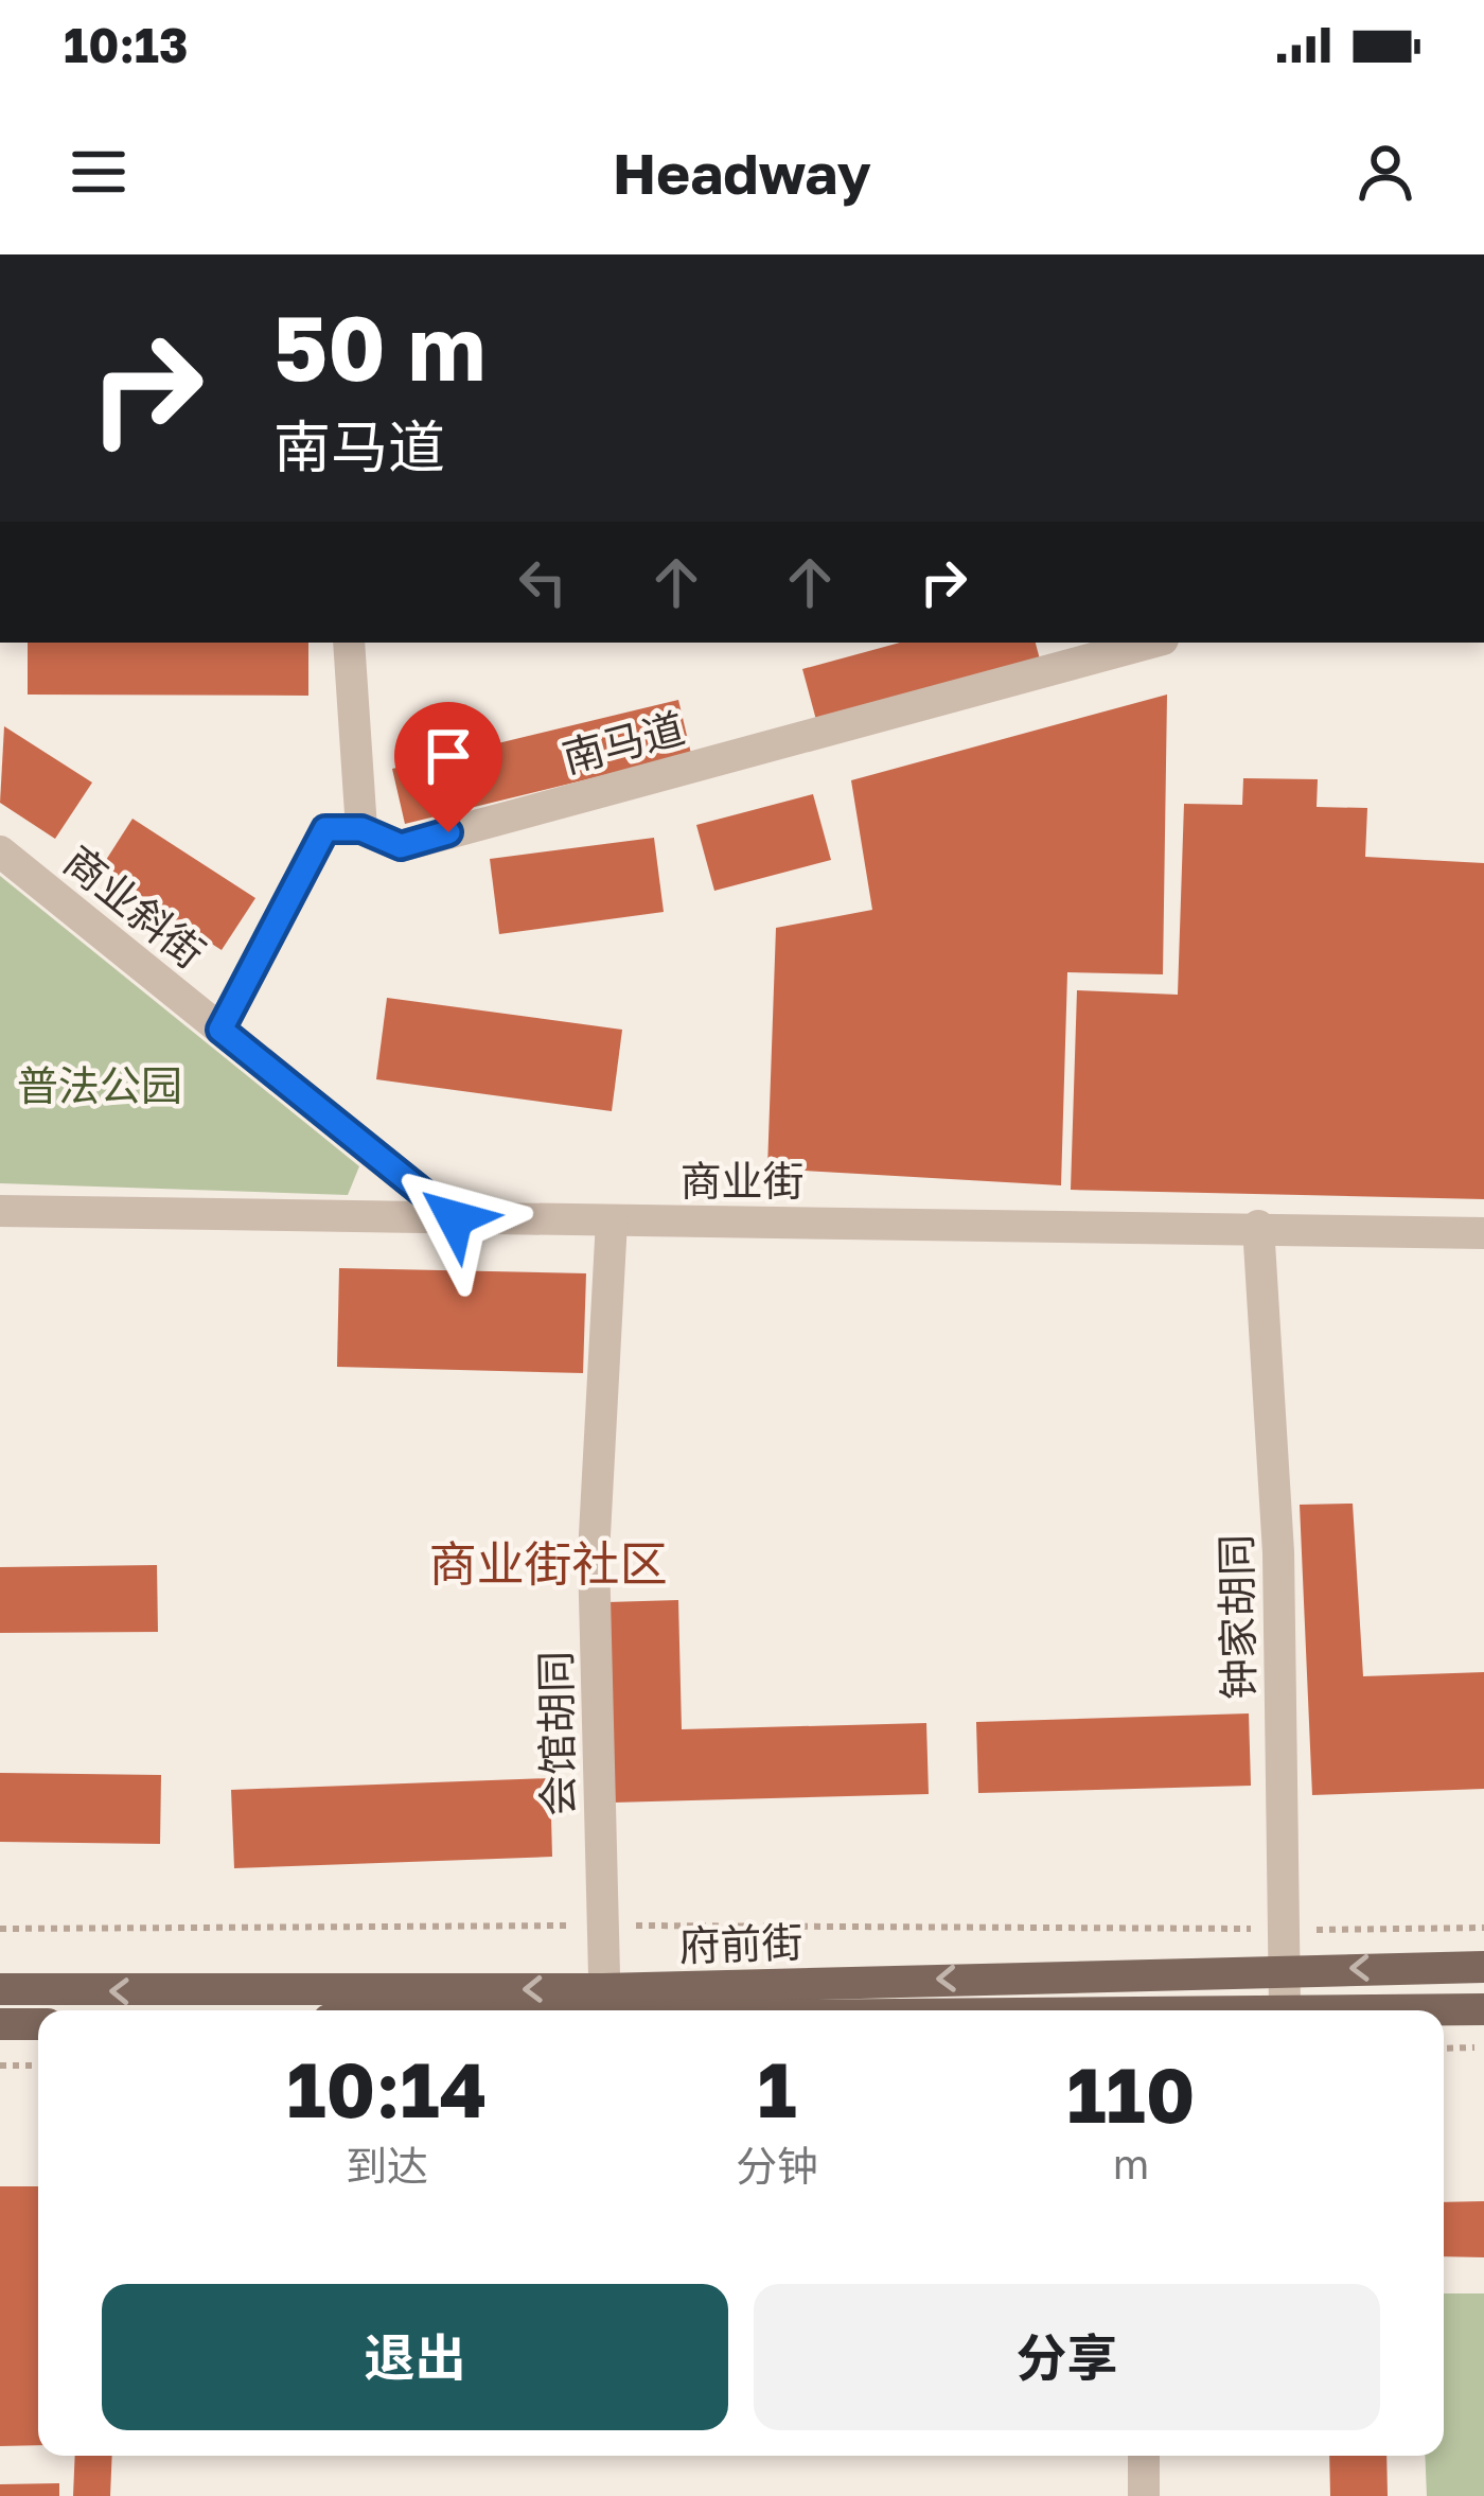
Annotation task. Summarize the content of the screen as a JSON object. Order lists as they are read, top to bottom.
{
  "streets": {
    "main road": ["府前街"],
    "street": [
      "南马道",
      "商业斜街",
      "商业街",
      "钟家胡同",
      "会馆胡同"
    ]
  },
  "crossings": [
    ["商业斜街", "商业街"],
    ["商业街", "钟家胡同"],
    ["商业街", "会馆胡同"],
    ["钟家胡同", "府前街"],
    ["会馆胡同", "府前街"]
  ],
  "districts": ["商业街社区"],
  "parks": ["普法公园"],
  "page": {
    "status": "10:13",
    "header": "Headway",
    "turn": ["50 m", "南马道"],
    "eta": [
      "10:14",
      "到达",
      "1",
      "分钟",
      "110",
      "m"
    ],
    "buttons": ["退出", "分享"]
  }
}
